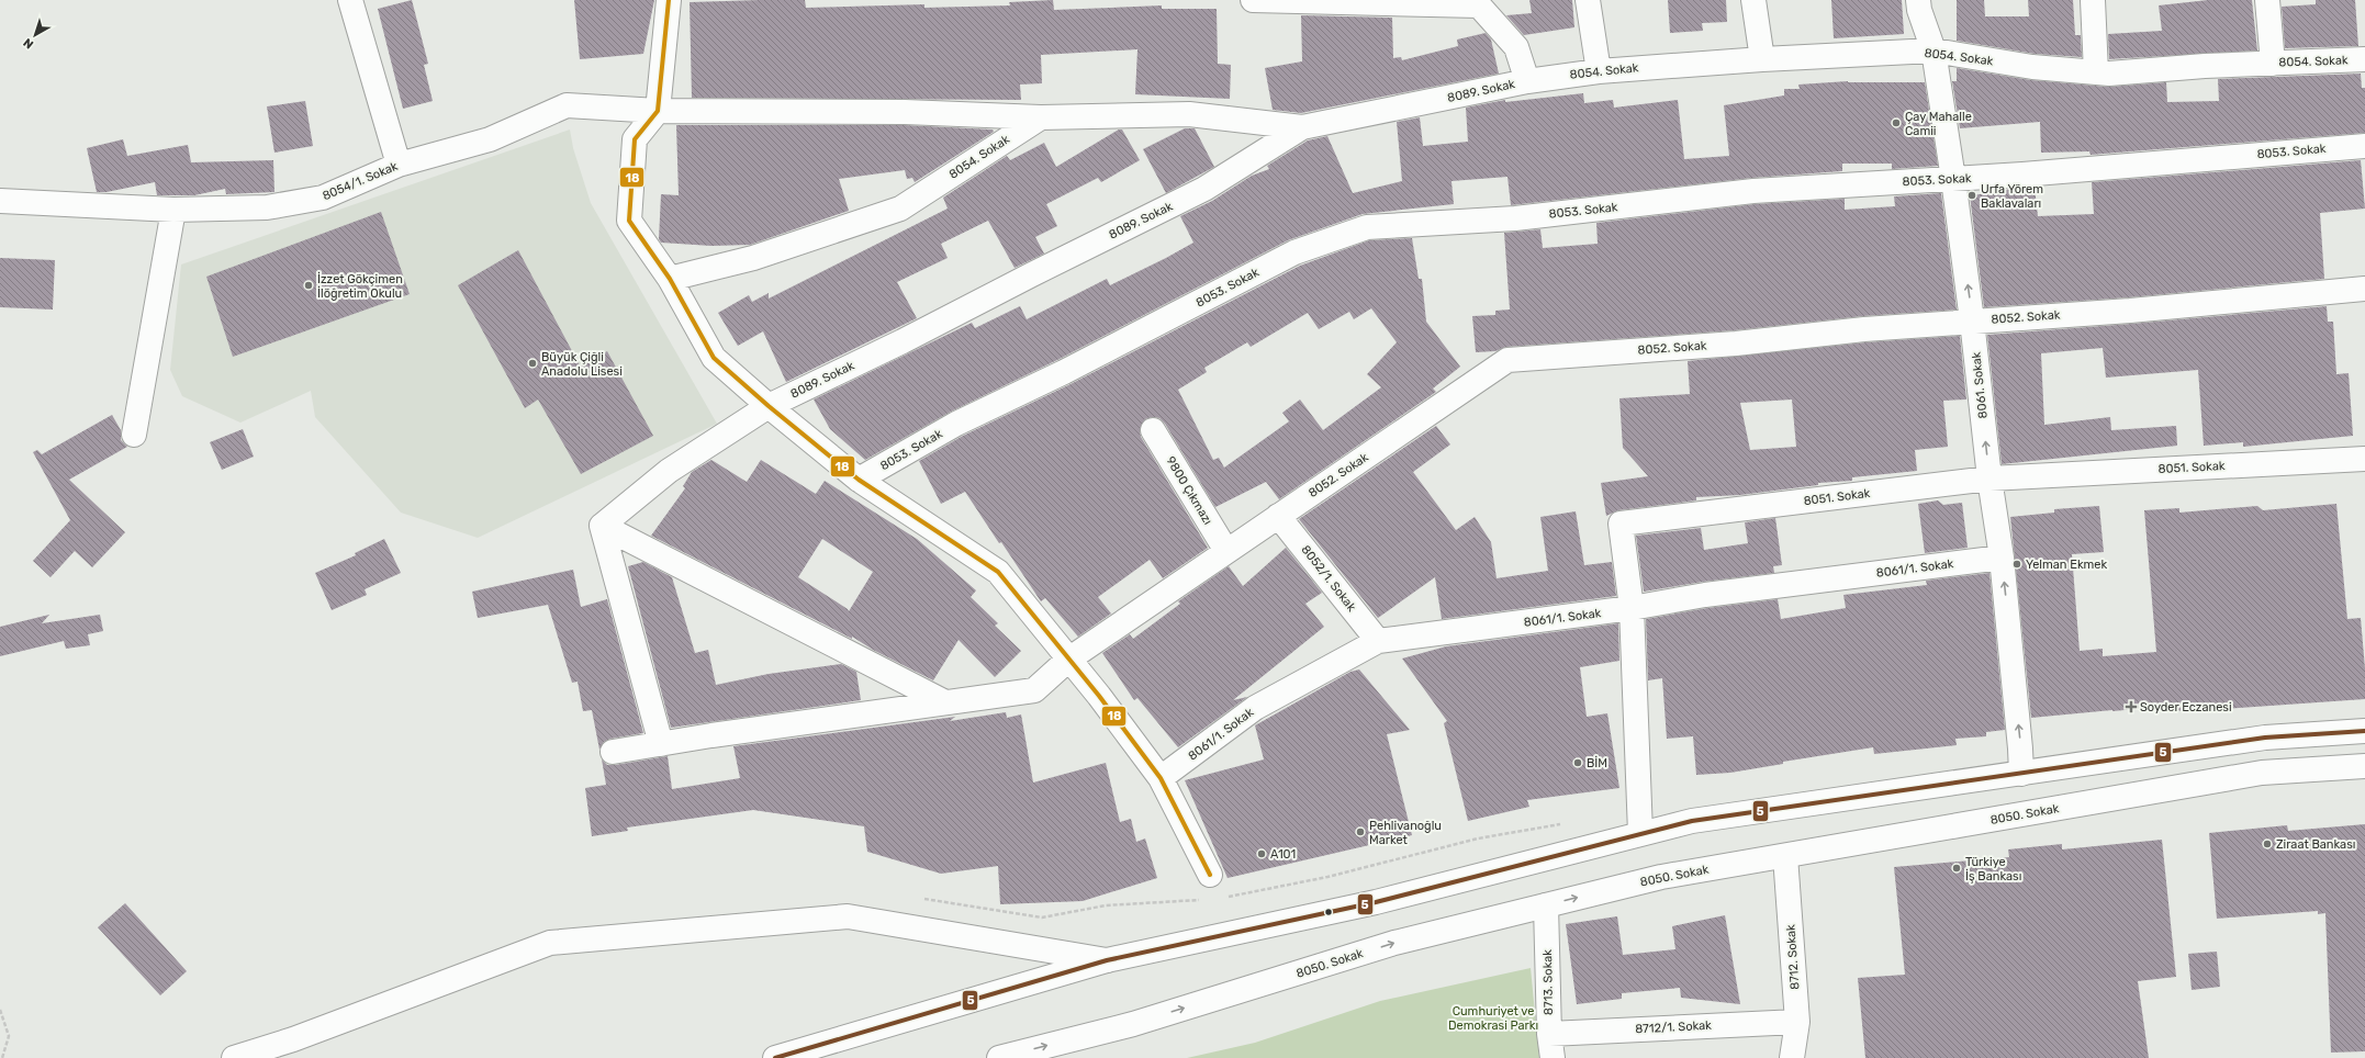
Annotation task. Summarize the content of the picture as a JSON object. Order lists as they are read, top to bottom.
{
  "streets": {
    "street": [
      "8054. Sokak",
      "8089. Sokak",
      "8053. Sokak",
      "8054/1. Sokak",
      "8052. Sokak",
      "8061. Sokak",
      "8051. Sokak",
      "9800 Çıkmazı",
      "8061/1. Sokak",
      "8052/1. Sokak",
      "8050. Sokak",
      "8712. Sokak",
      "8713. Sokak",
      "8712/1. Sokak"
    ]
  },
  "crossings": [
    ["8054. Sokak", "8089. Sokak"],
    ["8054. Sokak", "8054/1. Sokak"],
    ["8054. Sokak", "8061. Sokak"],
    ["8053. Sokak", "8061. Sokak"],
    ["8052. Sokak", "8061. Sokak"],
    ["8052. Sokak", "9800 Çıkmazı"],
    ["8052. Sokak", "8052/1. Sokak"],
    ["8061. Sokak", "8051. Sokak"],
    ["8061. Sokak", "8061/1. Sokak"],
    ["8051. Sokak", "8061/1. Sokak"],
    ["8061/1. Sokak", "8052/1. Sokak"],
    ["8050. Sokak", "8712. Sokak"],
    ["8050. Sokak", "8713. Sokak"],
    ["8712. Sokak", "8712/1. Sokak"],
    ["8713. Sokak", "8712/1. Sokak"]
  ],
  "one_way": ["8061. Sokak"],
  "parks": ["Cumhuriyet ve Demokrasi Parkı"],
  "places": {
    "other": [
      "Çay Mahalle Camii",
      "Urfa Yörem Baklavaları",
      "İzzet Gökçimen İlöğretim Okulu",
      "Büyük Çiğli Anadolu Lisesi",
      "Yelman Ekmek",
      "BİM",
      "Pehlivanoğlu Market",
      "Ziraat Bankası",
      "A101",
      "Türkiye İş Bankası"
    ],
    "health": ["Soyder Eczanesi"]
  },
  "lines": ["transit line 18", "transit line 5"],
  "north": "bottom left"
}
